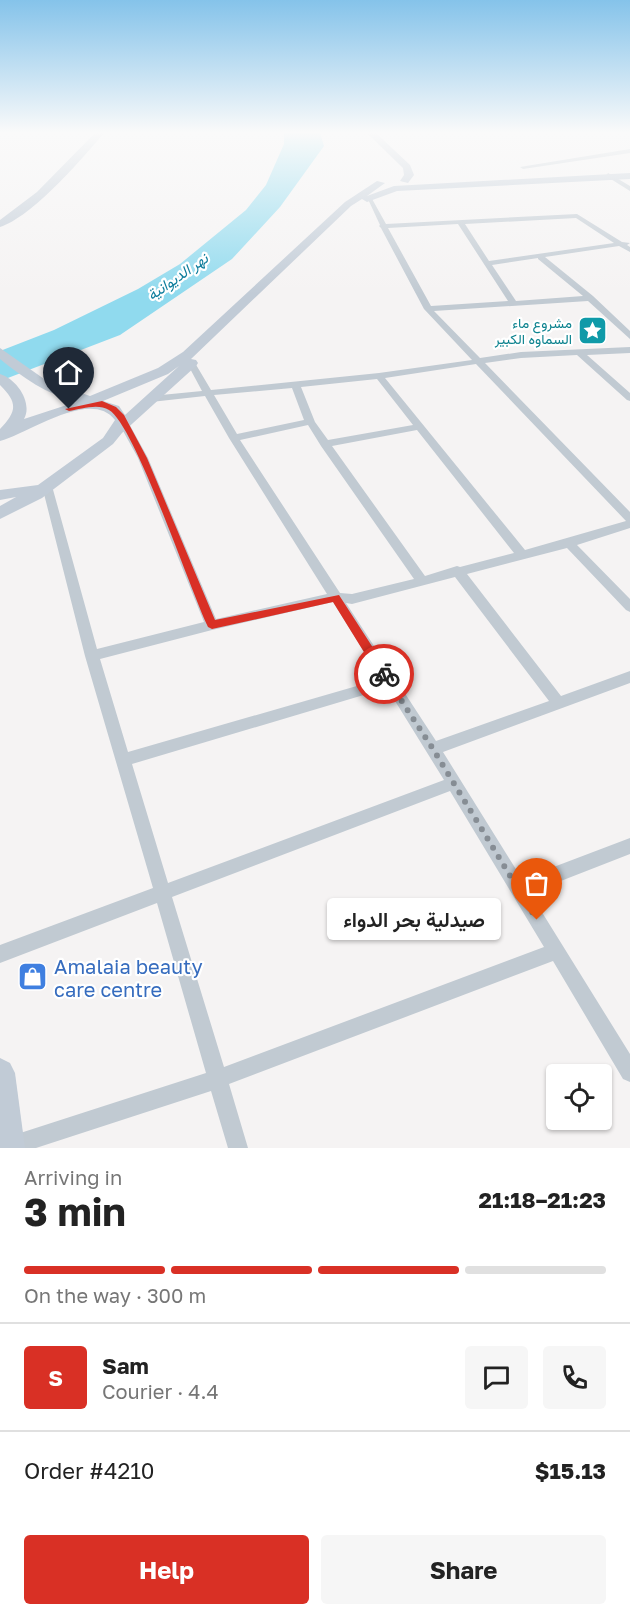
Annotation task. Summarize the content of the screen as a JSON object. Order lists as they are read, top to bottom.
{
  "water": ["نهر الديوانية"],
  "places": {
    "place": ["مشروع ماء السماوه الكبير"],
    "other": ["صيدلية بحر الدواء"],
    "shop": ["Amalaia beauty care centre"]
  },
  "page": {
    "bubble": "صيدلية بحر الدواء",
    "heading": ["3 min", "Arriving in", "21:18–21:23"],
    "panel": [
      "Sam",
      "Courier · 4.4",
      "Order #4210",
      "$15.13"
    ],
    "bar": "On the way · 300 m",
    "round": "S",
    "buttons": ["Help", "Share"]
  }
}
